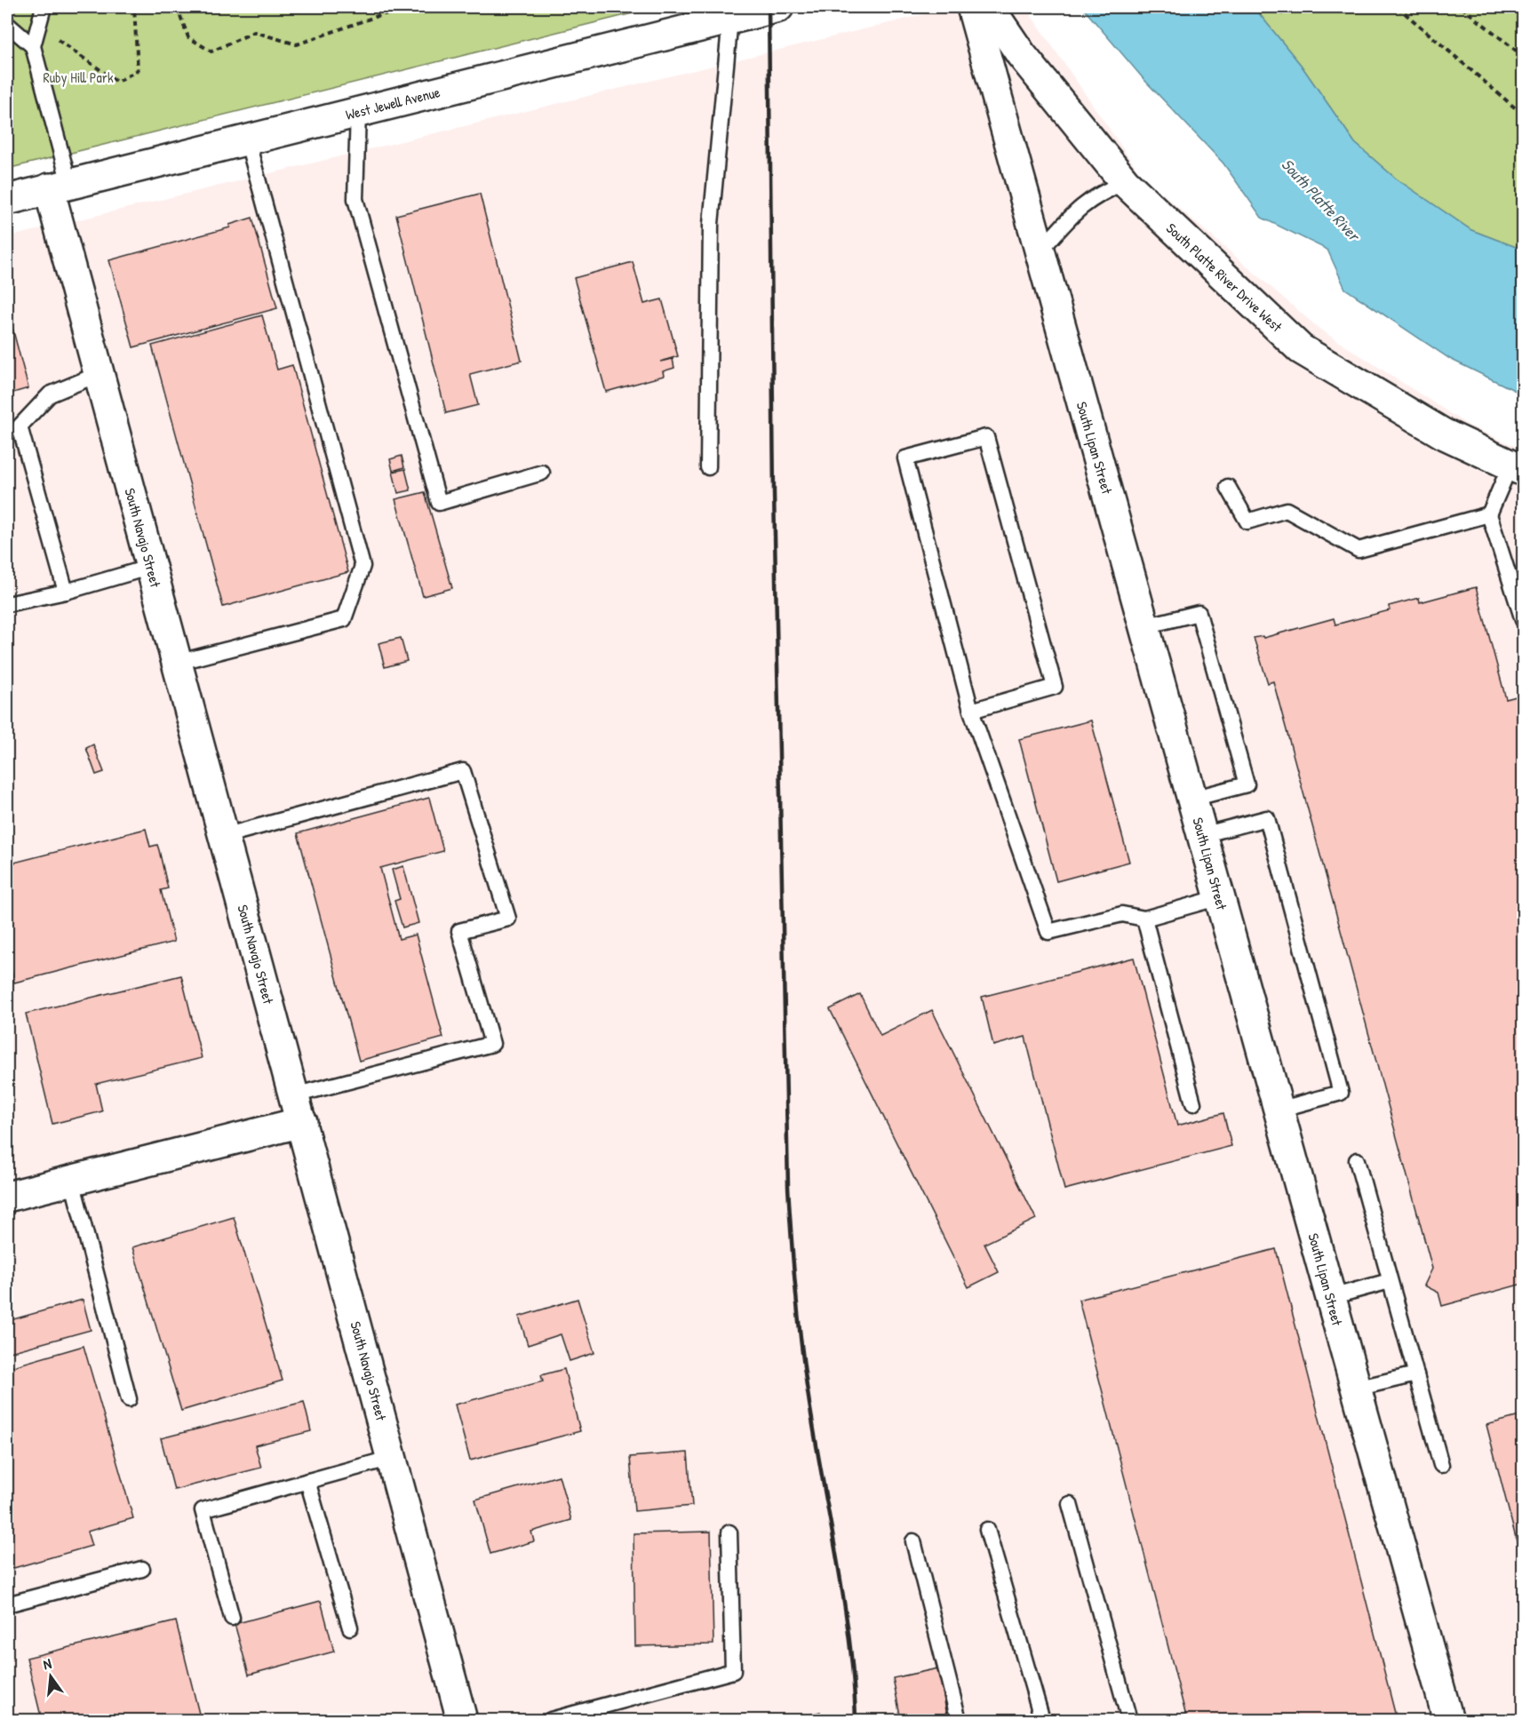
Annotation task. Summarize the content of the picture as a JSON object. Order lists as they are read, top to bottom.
{
  "streets": {
    "street": [
      "West Jewell Avenue",
      "South Platte River Drive West",
      "South Lipan Street",
      "South Navajo Street"
    ]
  },
  "crossings": [
    ["West Jewell Avenue", "South Navajo Street"]
  ],
  "water": ["South Platte River"],
  "parks": ["Ruby Hill Park"],
  "north": "top"
}
